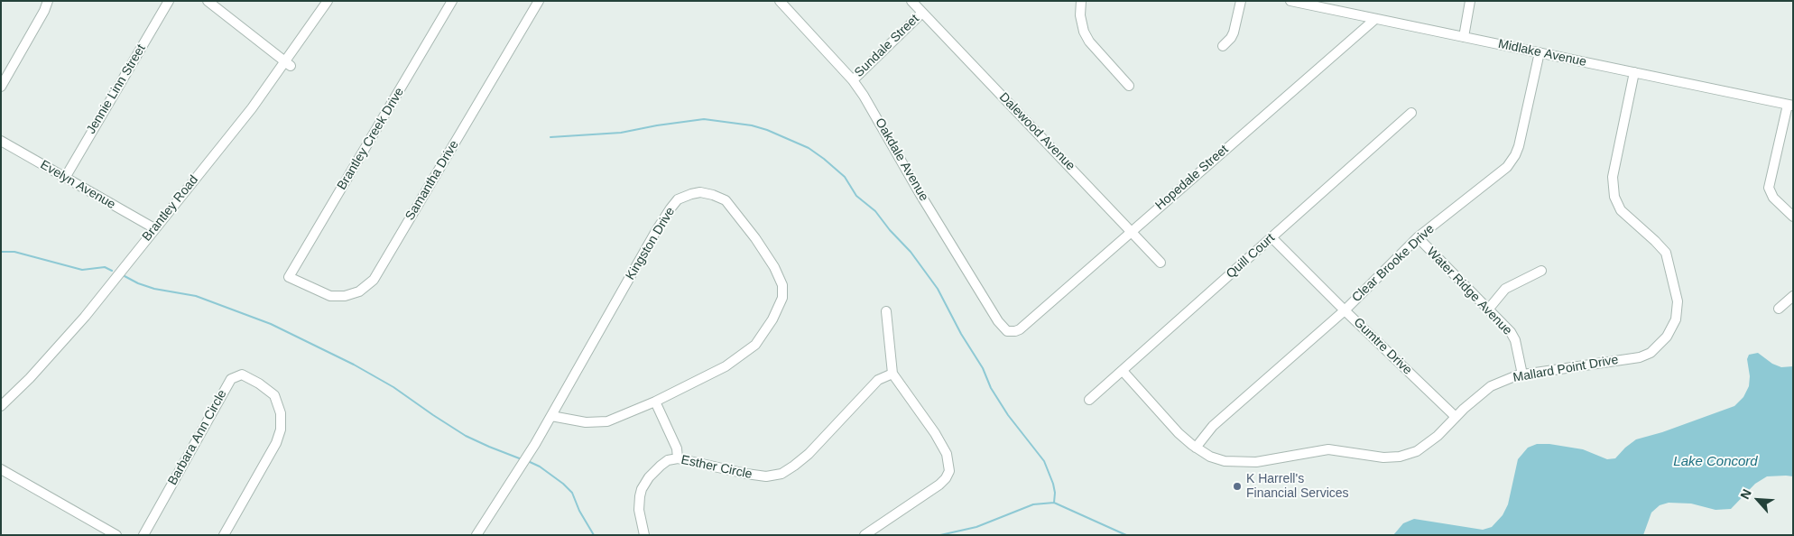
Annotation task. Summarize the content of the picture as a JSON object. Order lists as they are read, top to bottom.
{
  "streets": {
    "street": [
      "Sundale Street",
      "Midlake Avenue",
      "Jennie Linn Street",
      "Dalewood Avenue",
      "Brantley Creek Drive",
      "Oakdale Avenue",
      "Hopedale Street",
      "Samantha Drive",
      "Evelyn Avenue",
      "Brantley Road",
      "Kingston Drive",
      "Quill Court",
      "Clear Brooke Drive",
      "Water Ridge Avenue",
      "Gumtre Drive",
      "Mallard Point Drive",
      "Barbara Ann Circle",
      "Esther Circle"
    ]
  },
  "crossings": [
    ["Sundale Street", "Dalewood Avenue"],
    ["Sundale Street", "Oakdale Avenue"],
    ["Midlake Avenue", "Hopedale Street"],
    ["Midlake Avenue", "Clear Brooke Drive"],
    ["Midlake Avenue", "Mallard Point Drive"],
    ["Jennie Linn Street", "Evelyn Avenue"],
    ["Dalewood Avenue", "Hopedale Street"],
    ["Brantley Creek Drive", "Samantha Drive"],
    ["Oakdale Avenue", "Hopedale Street"],
    ["Evelyn Avenue", "Brantley Road"],
    ["Quill Court", "Gumtre Drive"],
    ["Quill Court", "Mallard Point Drive"],
    ["Clear Brooke Drive", "Water Ridge Avenue"],
    ["Clear Brooke Drive", "Gumtre Drive"],
    ["Clear Brooke Drive", "Mallard Point Drive"],
    ["Water Ridge Avenue", "Mallard Point Drive"],
    ["Gumtre Drive", "Mallard Point Drive"]
  ],
  "water": ["Lake Concord"],
  "places": ["K Harrell's Financial Services"],
  "north": "top left"
}
